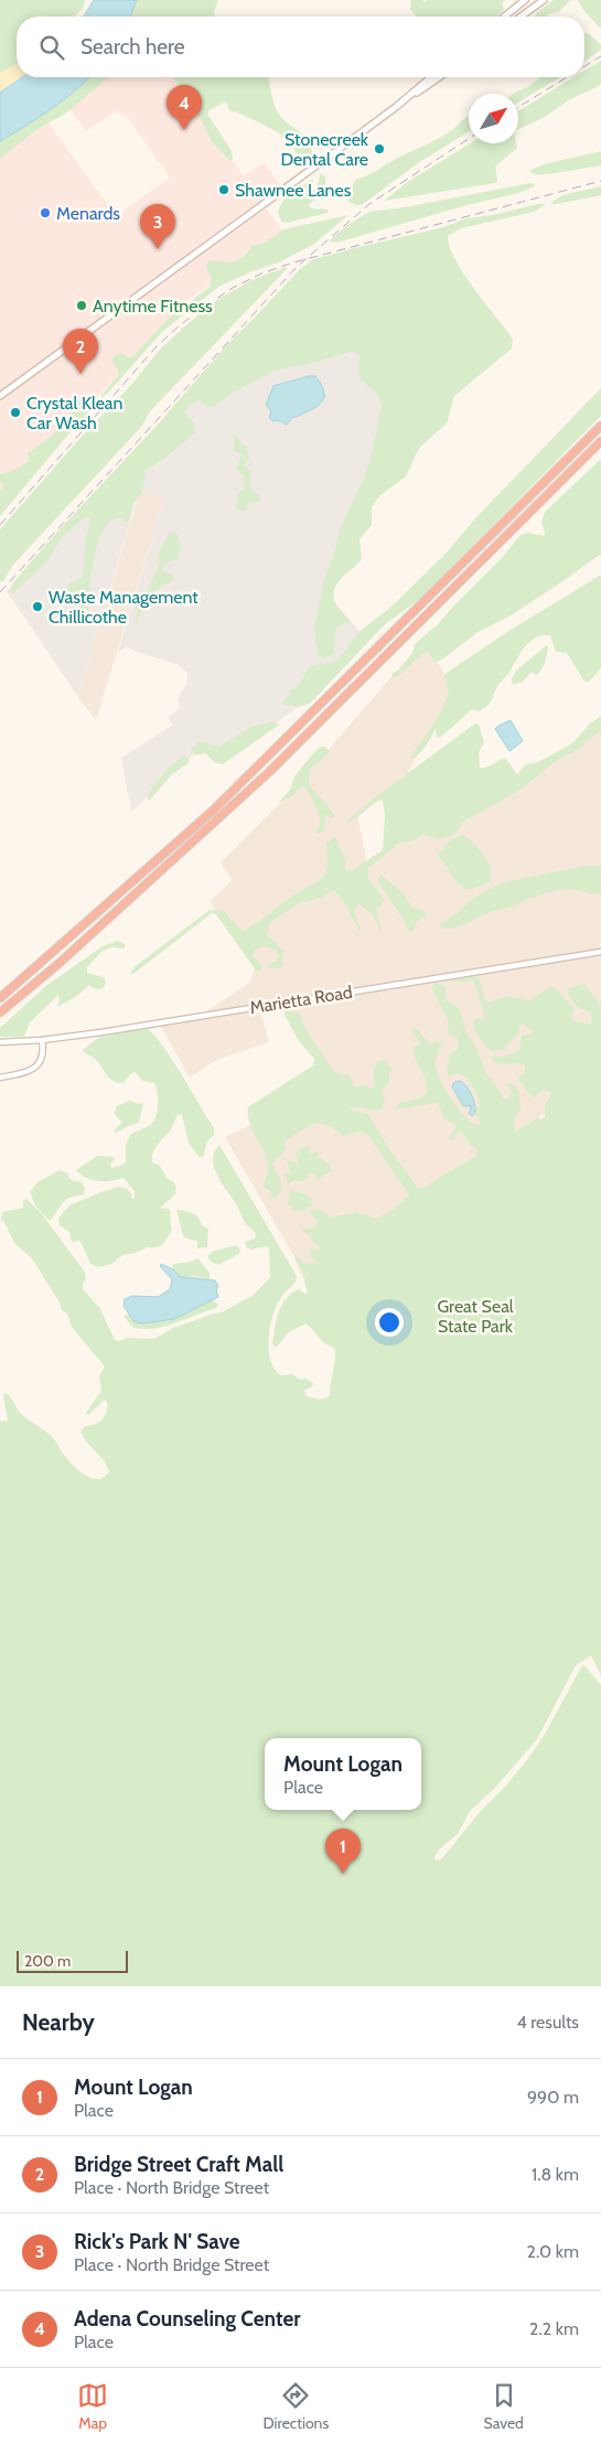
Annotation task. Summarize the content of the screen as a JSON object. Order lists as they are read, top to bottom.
{
  "streets": {
    "street": ["Marietta Road"]
  },
  "parks": ["Great Seal State Park"],
  "places": [
    "Stonecreek Dental Care",
    "Shawnee Lanes",
    "Menards",
    "Anytime Fitness",
    "Crystal Klean Car Wash",
    "Waste Management Chillicothe"
  ],
  "scale_bar": "200 m",
  "north": "top right",
  "page": {
    "search": "Search here",
    "pins": [
      "4",
      "3",
      "2",
      "1"
    ],
    "popup": ["Mount Logan", "Place"],
    "scale": "200 m",
    "heading": ["Nearby", "4 results"],
    "list": [
      {
        "mark": "1",
        "name": "Mount Logan",
        "note": "Place",
        "value": "990 m"
      },
      {
        "mark": "2",
        "name": "Bridge Street Craft Mall",
        "note": "Place · North Bridge Street",
        "value": "1.8 km"
      },
      {
        "mark": "3",
        "name": "Rick's Park N' Save",
        "note": "Place · North Bridge Street",
        "value": "2.0 km"
      },
      {
        "mark": "4",
        "name": "Adena Counseling Center",
        "note": "Place",
        "value": "2.2 km"
      }
    ],
    "nav": ["Map", "Directions", "Saved"]
  }
}
